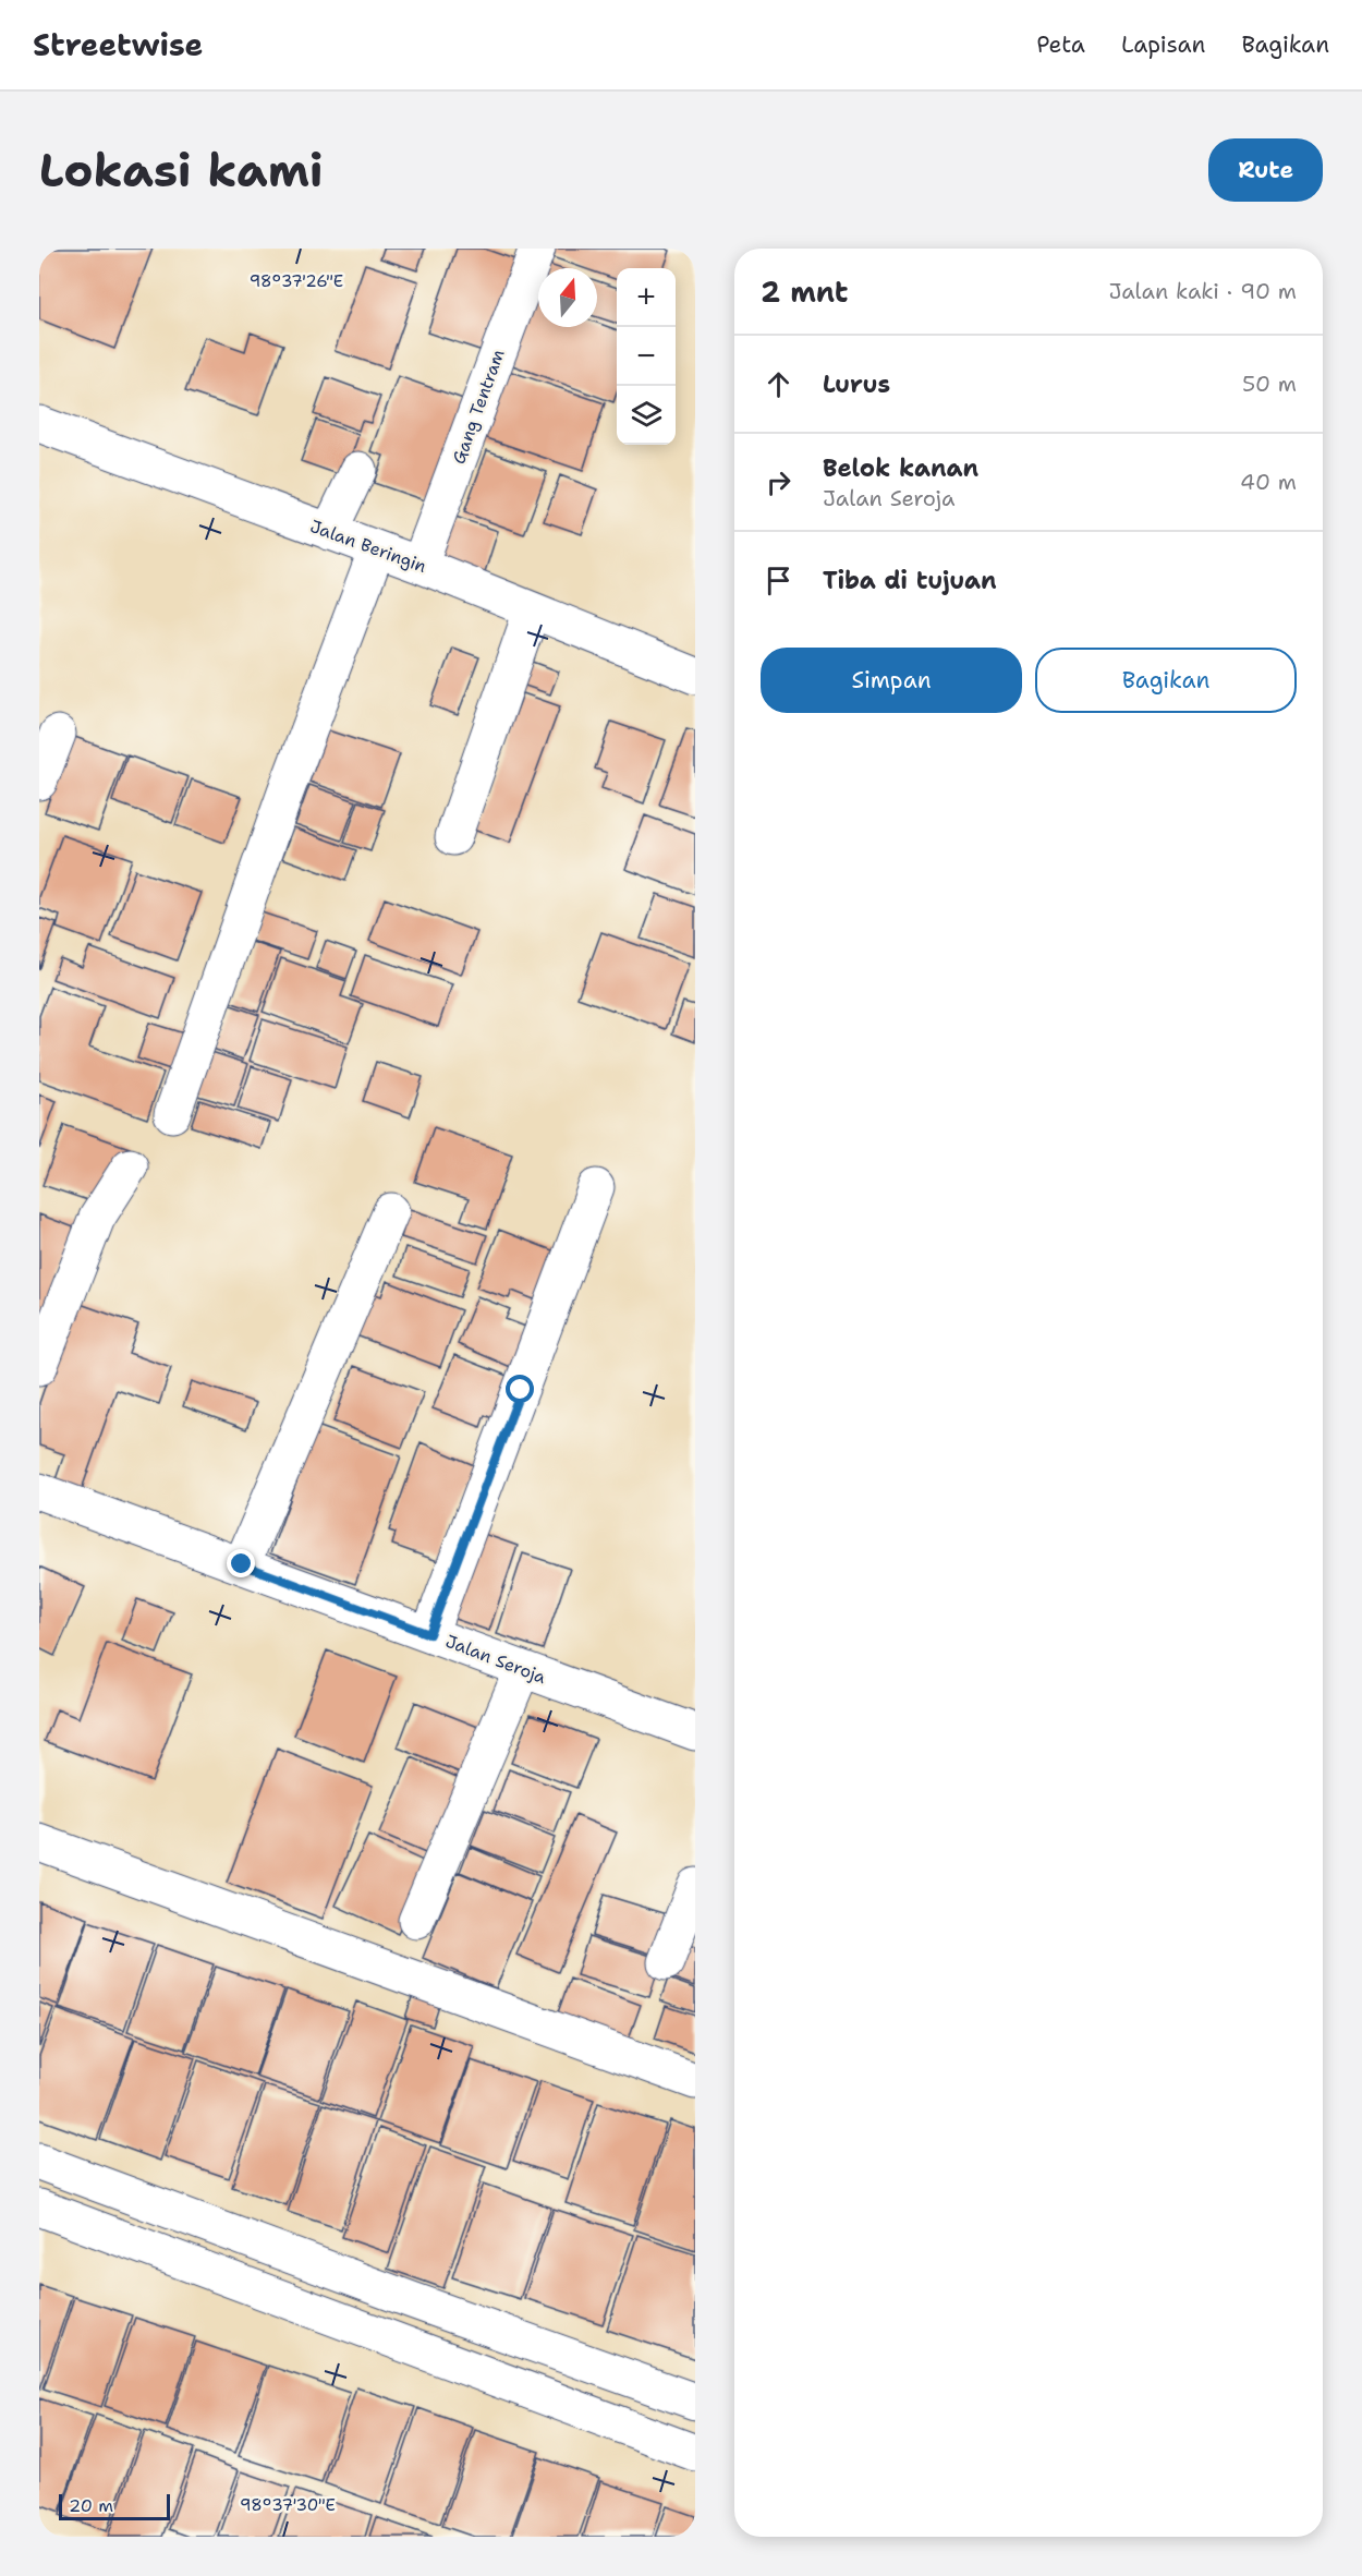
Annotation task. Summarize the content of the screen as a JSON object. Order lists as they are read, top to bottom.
{
  "streets": {
    "street": ["Gang Tentram", "Jalan Beringin", "Jalan Seroja"]
  },
  "crossings": [
    ["Gang Tentram", "Jalan Beringin"]
  ],
  "scale_bar": "20 m",
  "north": "top",
  "page": {
    "header": "Streetwise",
    "nav": ["Peta", "Lapisan", "Bagikan"],
    "buttons": [
      "Rute",
      ["Simpan", "Bagikan"]
    ],
    "title": "Lokasi kami",
    "heading": ["2 mnt", "Jalan kaki · 90 m"],
    "map_buttons": ["+", "−"],
    "list": [
      ["Lurus", "50 m"],
      ["Belok kanan", "Jalan Seroja", "40 m"],
      "Tiba di tujuan"
    ],
    "scale": "20 m"
  },
  "coordinates": ["98°37'26\"E", "98°37'30\"E"]
}
